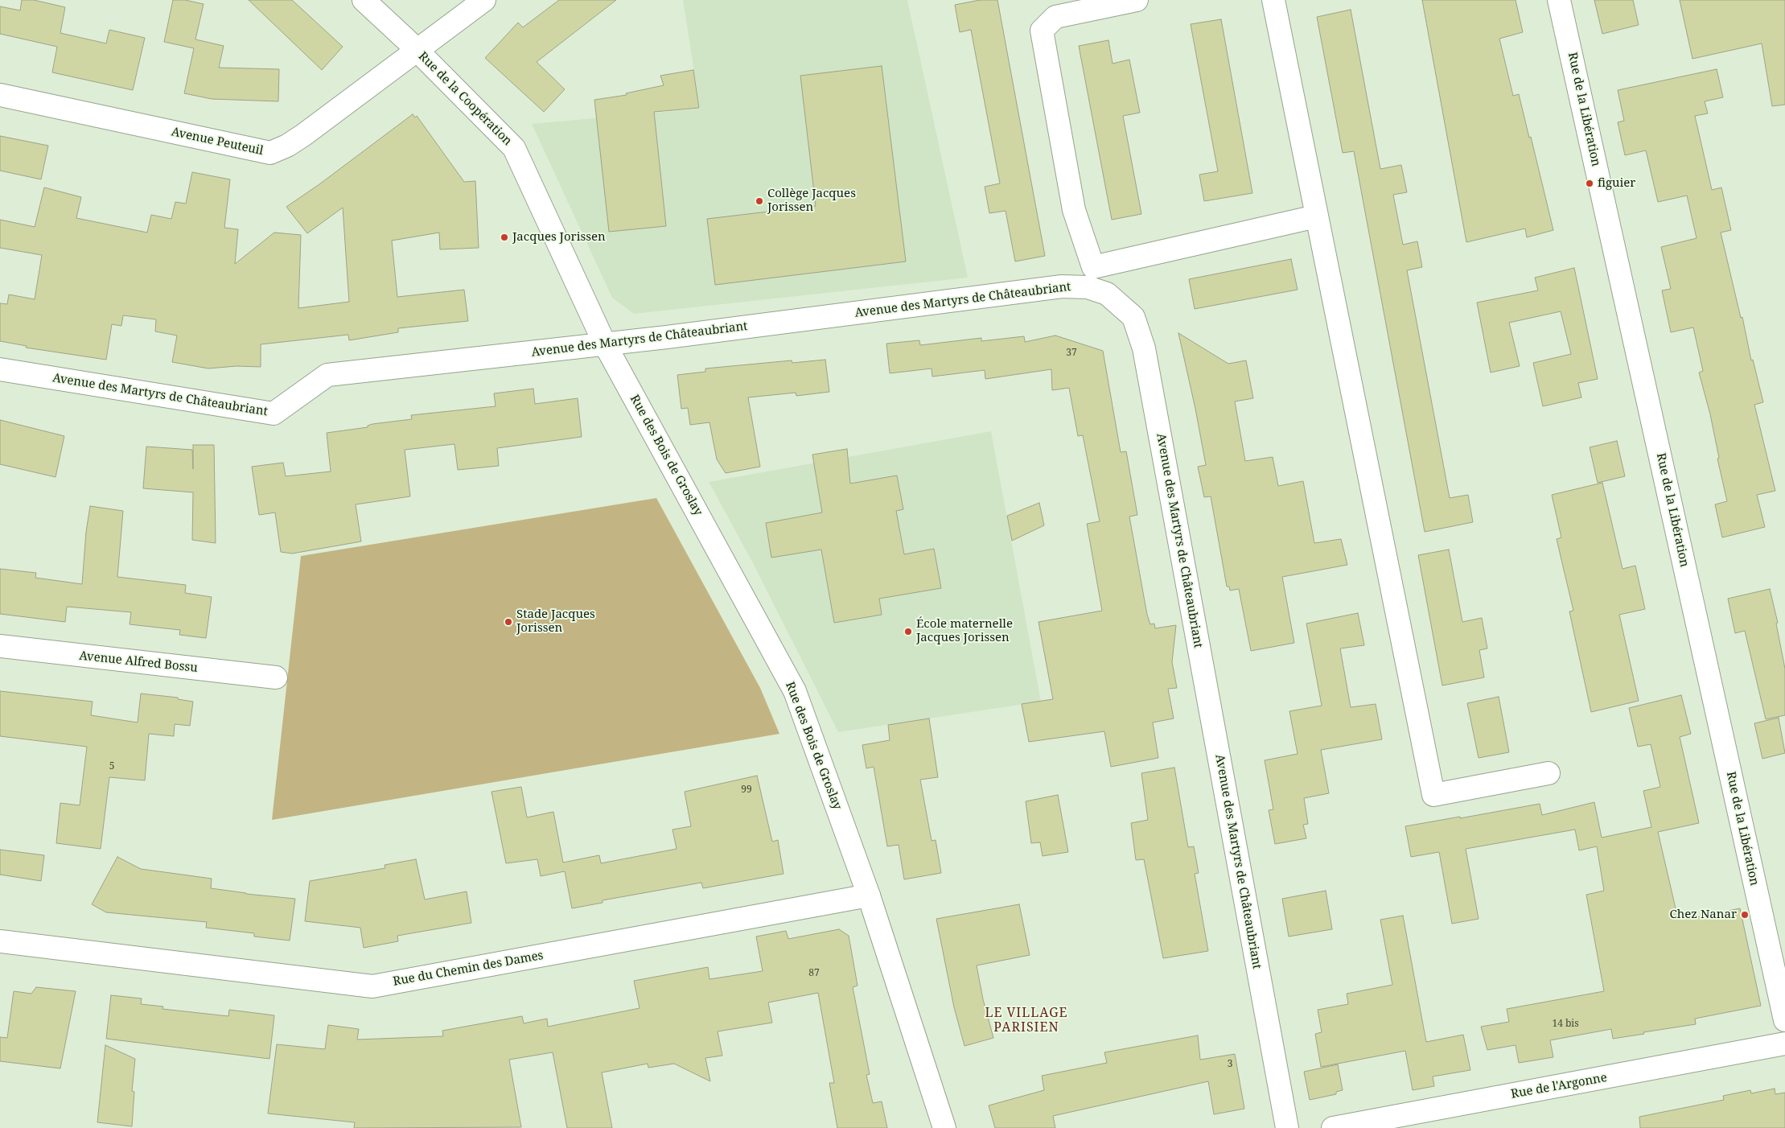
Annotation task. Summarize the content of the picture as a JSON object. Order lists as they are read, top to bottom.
{
  "streets": {
    "street": [
      "Rue de la Coopération",
      "Rue de la Libération",
      "Avenue Peuteuil",
      "Avenue des Martyrs de Châteaubriant",
      "Rue des Bois de Groslay",
      "Avenue Alfred Bossu",
      "Rue du Chemin des Dames",
      "Rue de l'Argonne"
    ]
  },
  "crossings": [
    ["Rue de la Coopération", "Avenue Peuteuil"],
    ["Rue de la Coopération", "Avenue des Martyrs de Châteaubriant"],
    ["Rue de la Coopération", "Rue des Bois de Groslay"],
    ["Avenue des Martyrs de Châteaubriant", "Rue des Bois de Groslay"],
    ["Rue des Bois de Groslay", "Rue du Chemin des Dames"]
  ],
  "districts": ["LE VILLAGE PARISIEN"],
  "places": [
    "figuier",
    "Collège Jacques Jorissen",
    "Jacques Jorissen",
    "Stade Jacques Jorissen",
    "École maternelle Jacques Jorissen",
    "Chez Nanar"
  ],
  "house_numbers": [
    "37",
    "5",
    "99",
    "87",
    "14 bis",
    "3"
  ]
}
